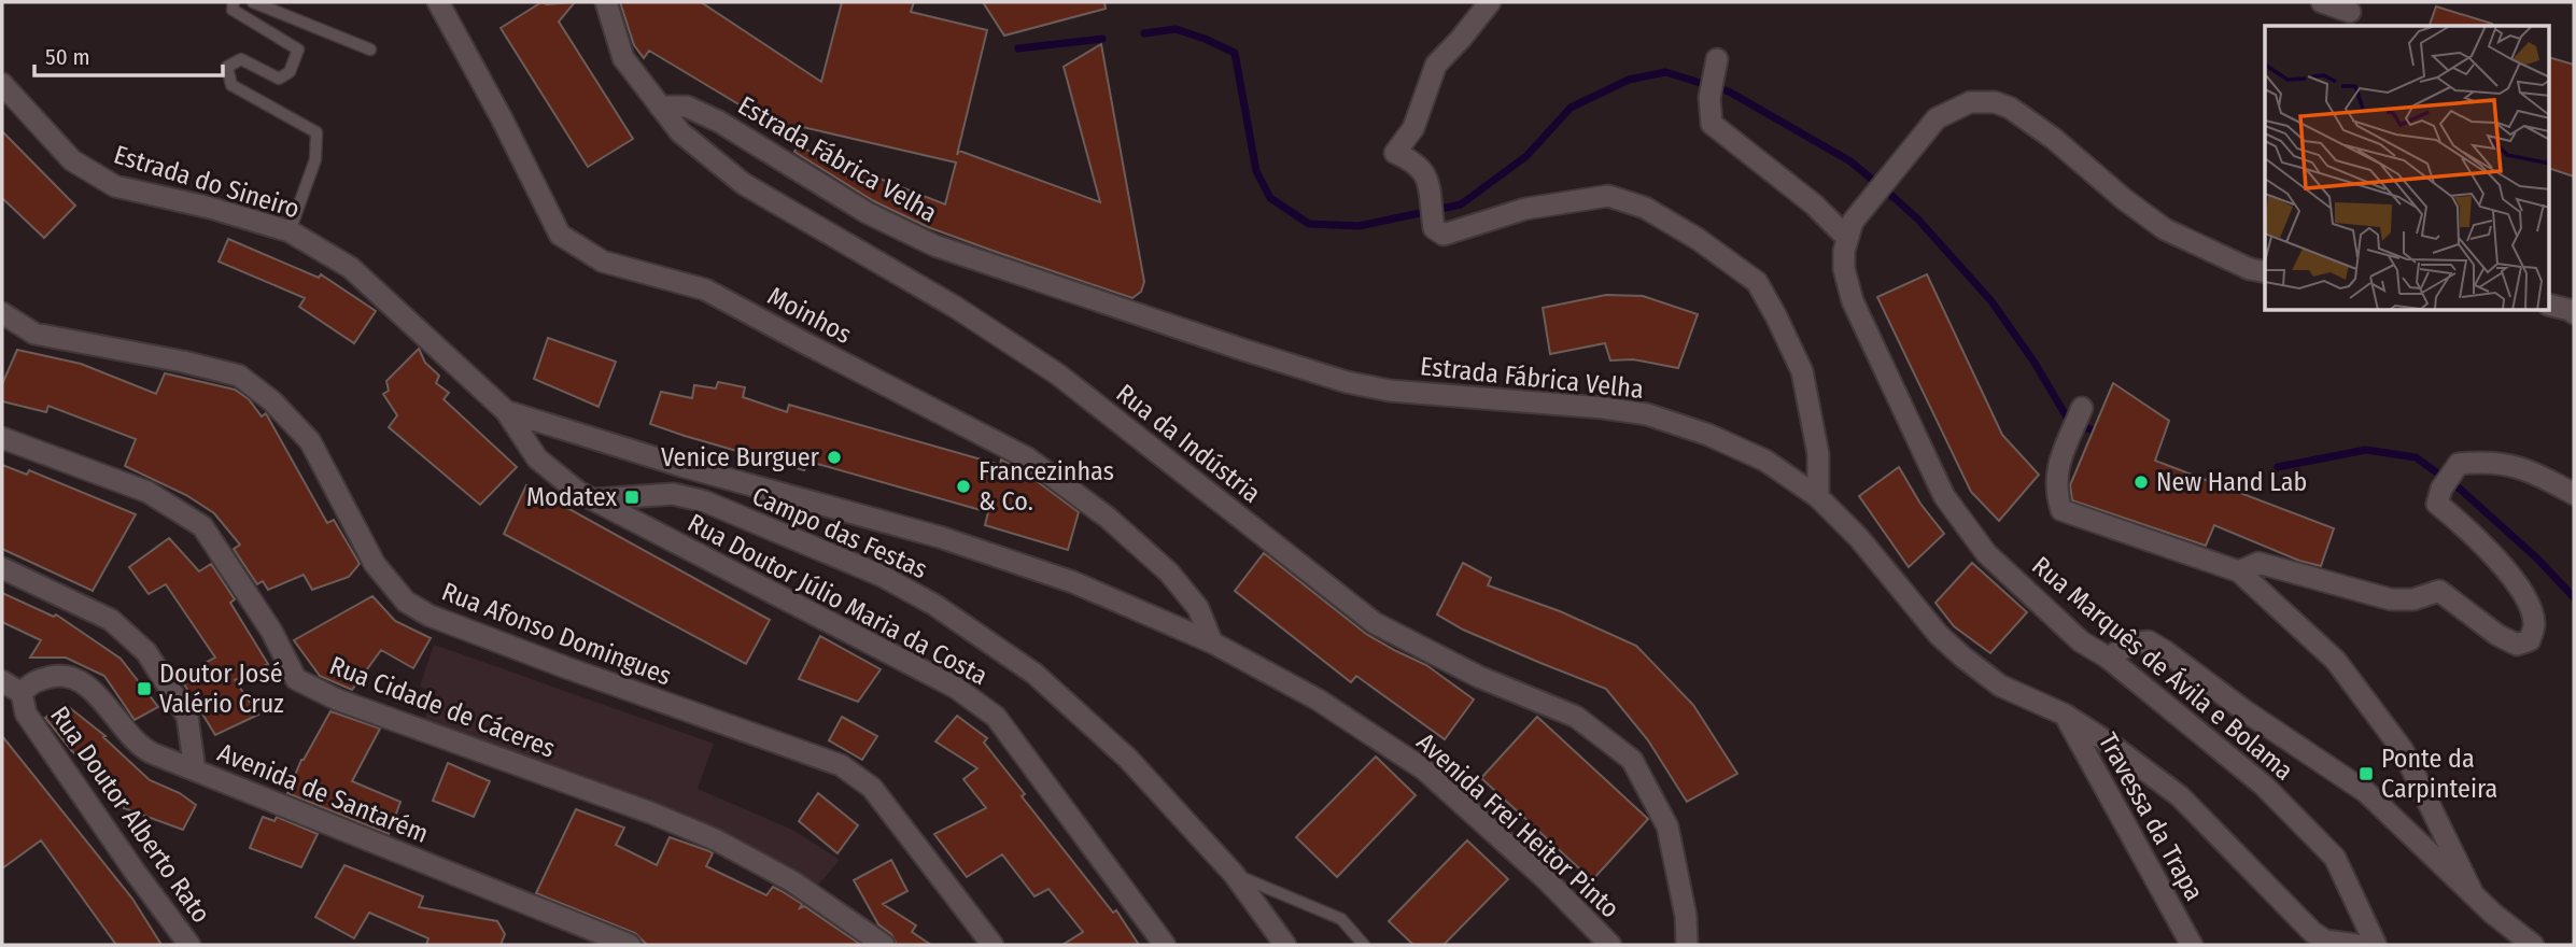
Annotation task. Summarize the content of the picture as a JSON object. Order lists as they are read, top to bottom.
{
  "streets": {
    "street": [
      "Estrada Fábrica Velha",
      "Estrada do Sineiro",
      "Moinhos",
      "Rua da Indústria",
      "Campo das Festas",
      "Rua Doutor Júlio Maria da Costa",
      "Rua Afonso Domingues",
      "Rua Marquês de Ávila e Bolama",
      "Rua Cidade de Cáceres",
      "Avenida de Santarém",
      "Rua Doutor Alberto Rato",
      "Travessa da Trapa",
      "Avenida Frei Heitor Pinto"
    ]
  },
  "crossings": [
    ["Estrada Fábrica Velha", "Rua da Indústria"],
    ["Estrada Fábrica Velha", "Travessa da Trapa"],
    ["Estrada do Sineiro", "Rua Doutor Júlio Maria da Costa"],
    ["Estrada do Sineiro", "Avenida Frei Heitor Pinto"],
    ["Moinhos", "Avenida Frei Heitor Pinto"],
    ["Campo das Festas", "Rua Doutor Júlio Maria da Costa"],
    ["Rua Doutor Júlio Maria da Costa", "Avenida Frei Heitor Pinto"],
    ["Avenida de Santarém", "Rua Doutor Alberto Rato"]
  ],
  "places": {
    "other": ["Venice Burguer", "New Hand Lab", "Francezinhas & Co."],
    "transit": ["Modatex", "Doutor José Valério Cruz", "Ponte da Carpinteira"]
  },
  "scale_bar": "50 m"
}
